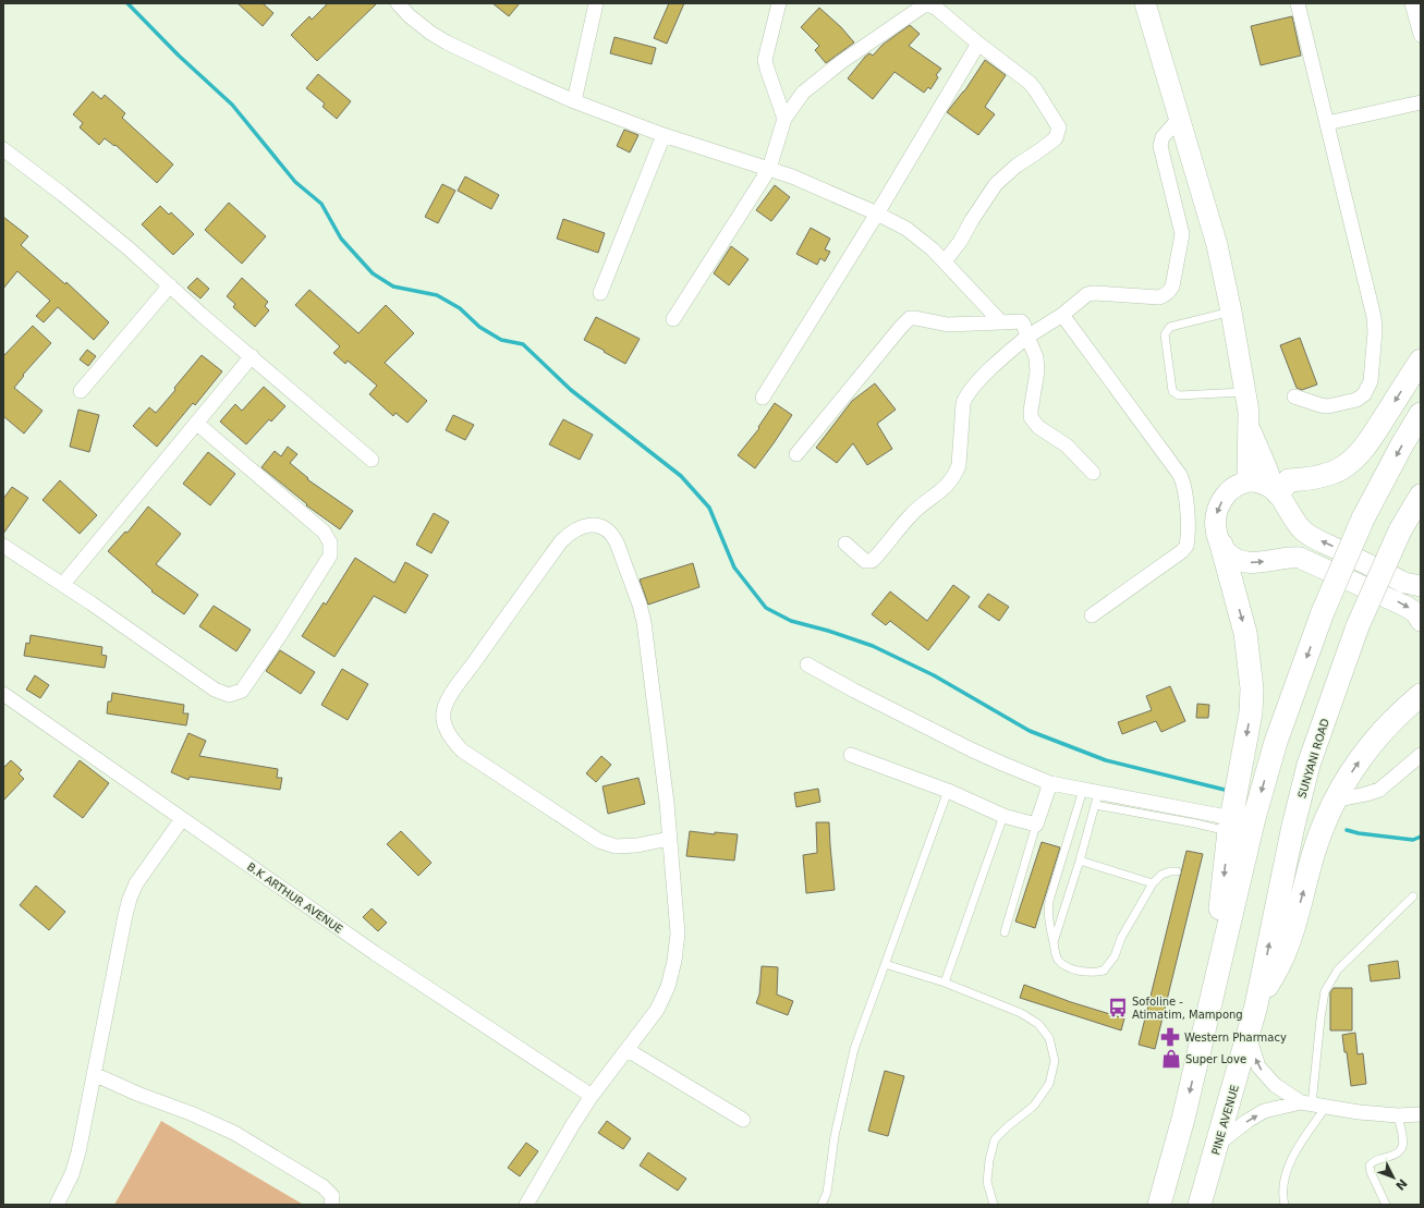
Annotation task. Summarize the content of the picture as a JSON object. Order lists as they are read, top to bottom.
{
  "streets": {
    "main road": ["SUNYANI ROAD", "PINE AVENUE"],
    "street": ["B.K ARTHUR AVENUE"]
  },
  "crossings": [
    ["SUNYANI ROAD", "PINE AVENUE"]
  ],
  "places": {
    "bus stop": ["Sofoline - Atimatim, Mampong"],
    "pharmacy": ["Western Pharmacy"],
    "shop": ["Super Love"]
  },
  "north": "bottom right"
}
